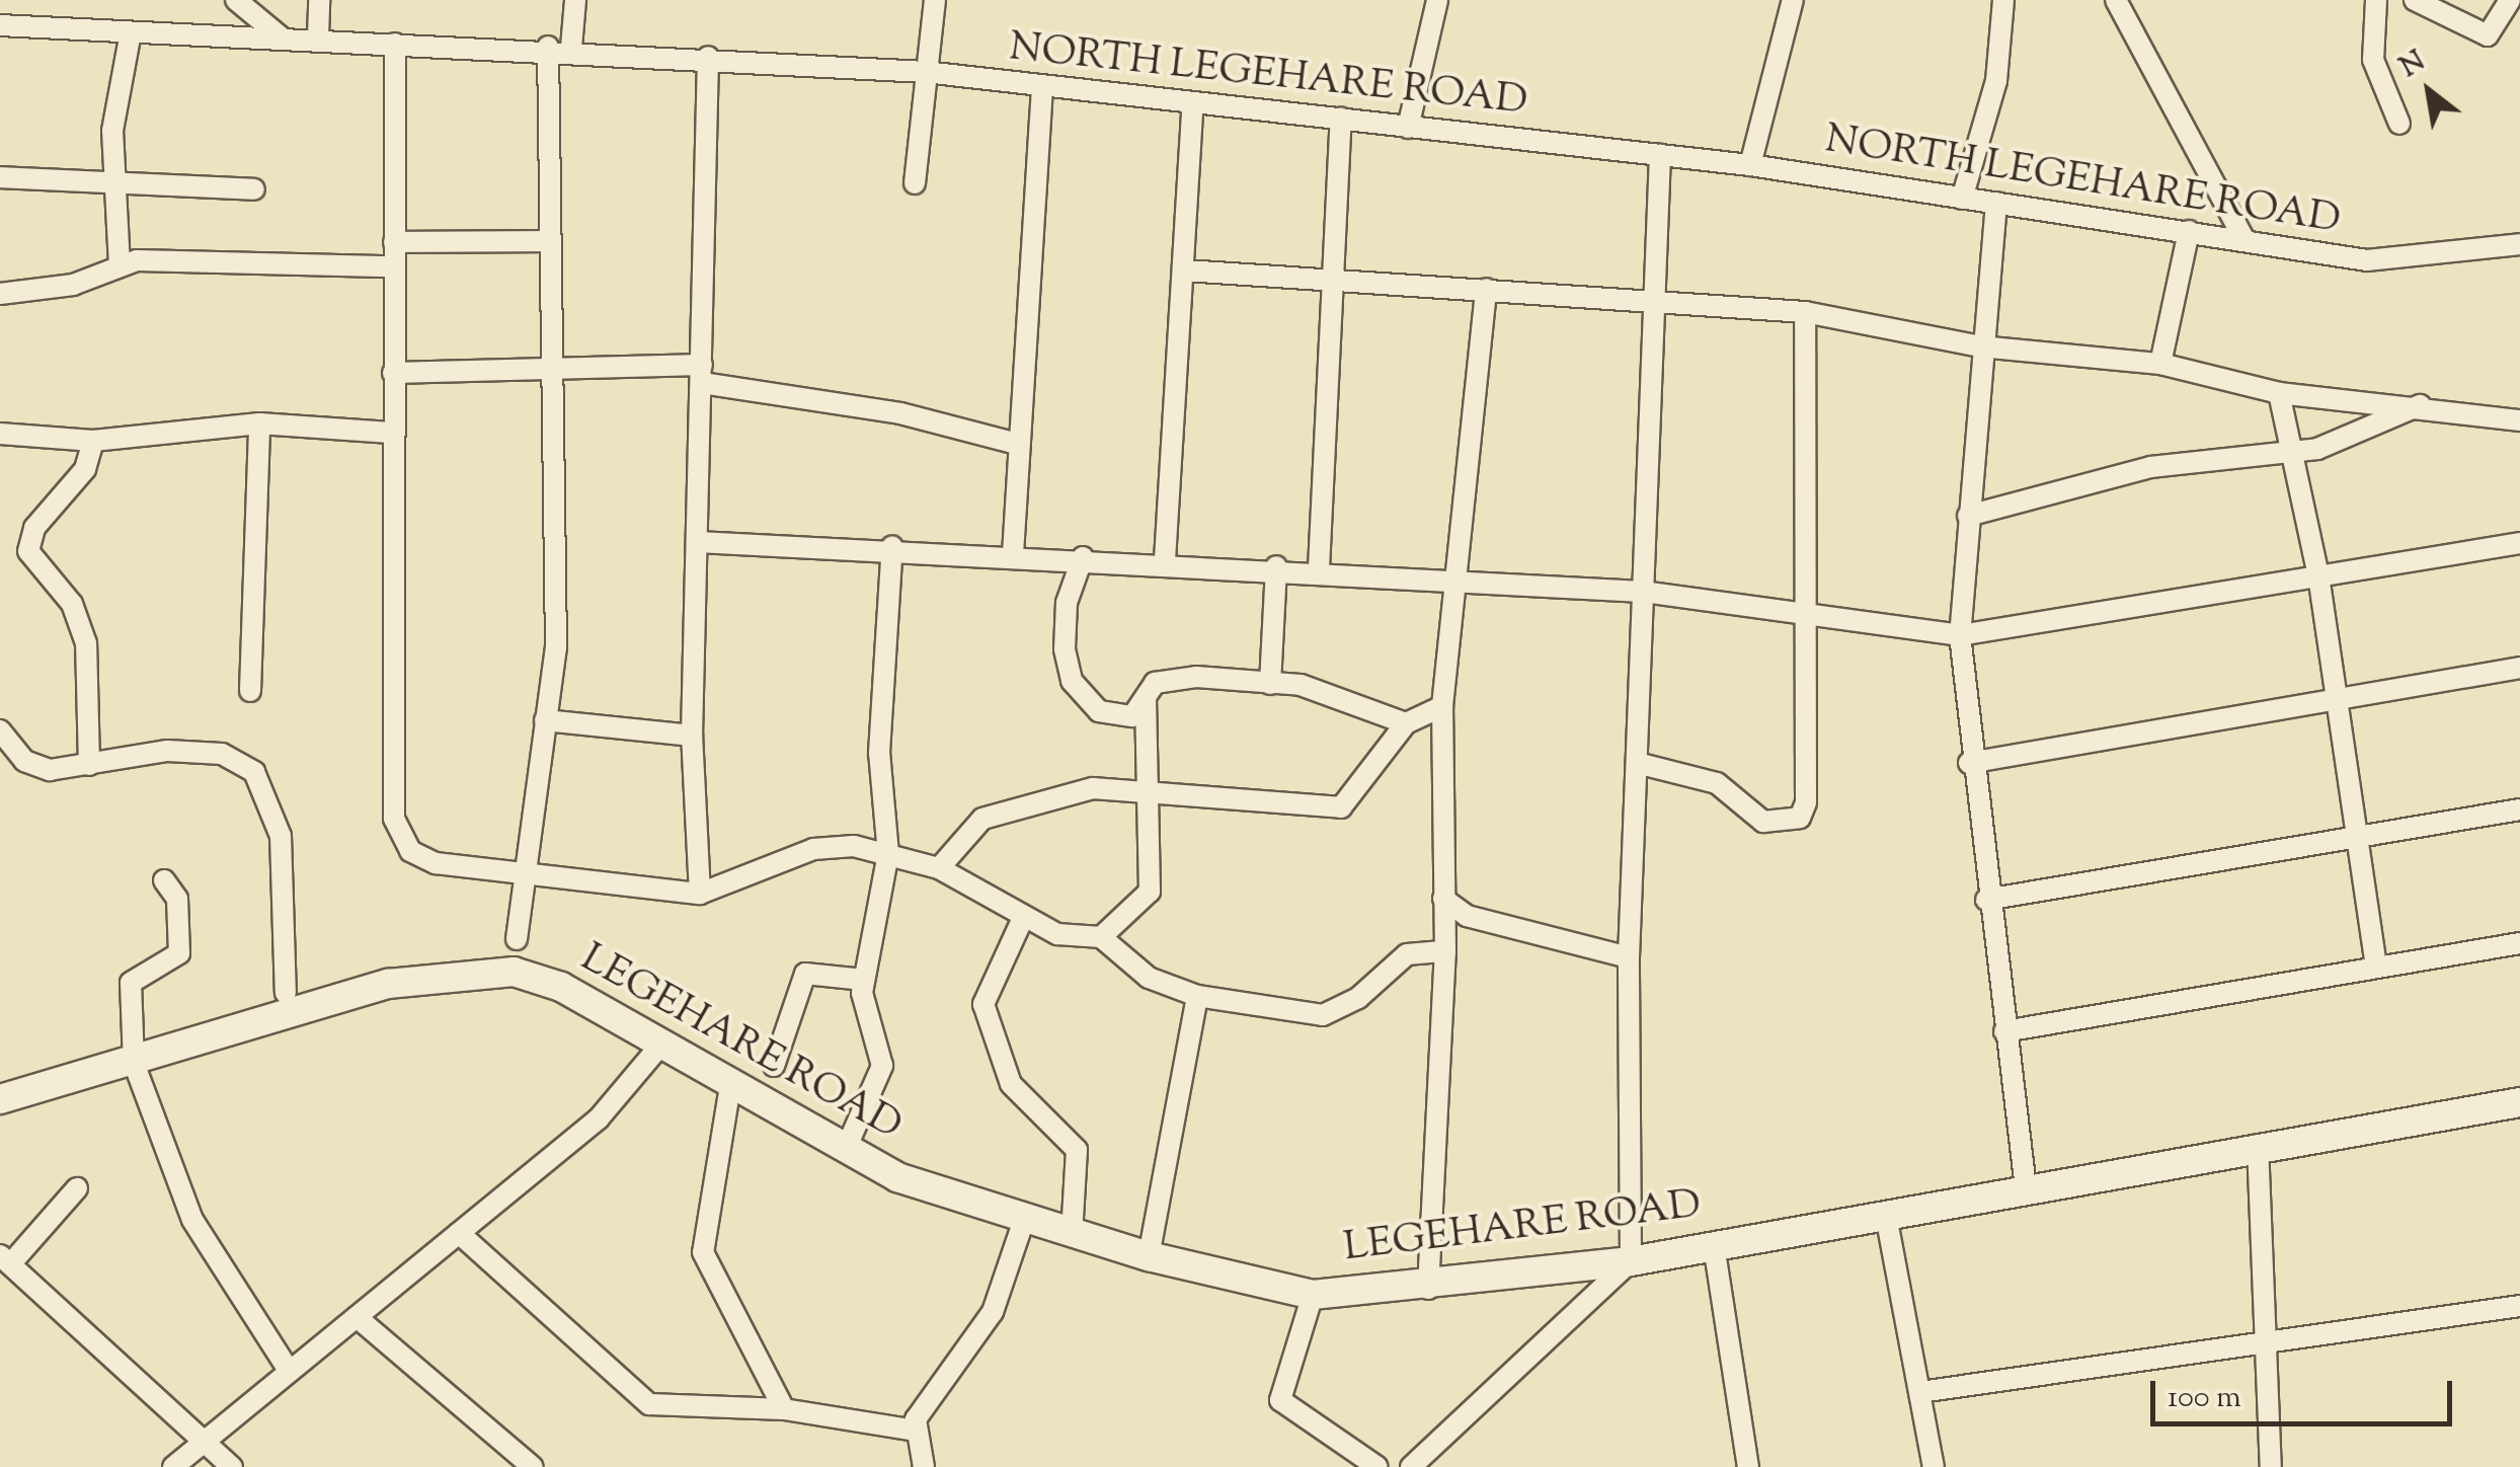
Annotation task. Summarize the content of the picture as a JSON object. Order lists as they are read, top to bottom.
{
  "streets": {
    "main road": ["LEGEHARE ROAD"],
    "street": ["NORTH LEGEHARE ROAD"]
  },
  "scale_bar": "100 m",
  "north": "top left"
}
